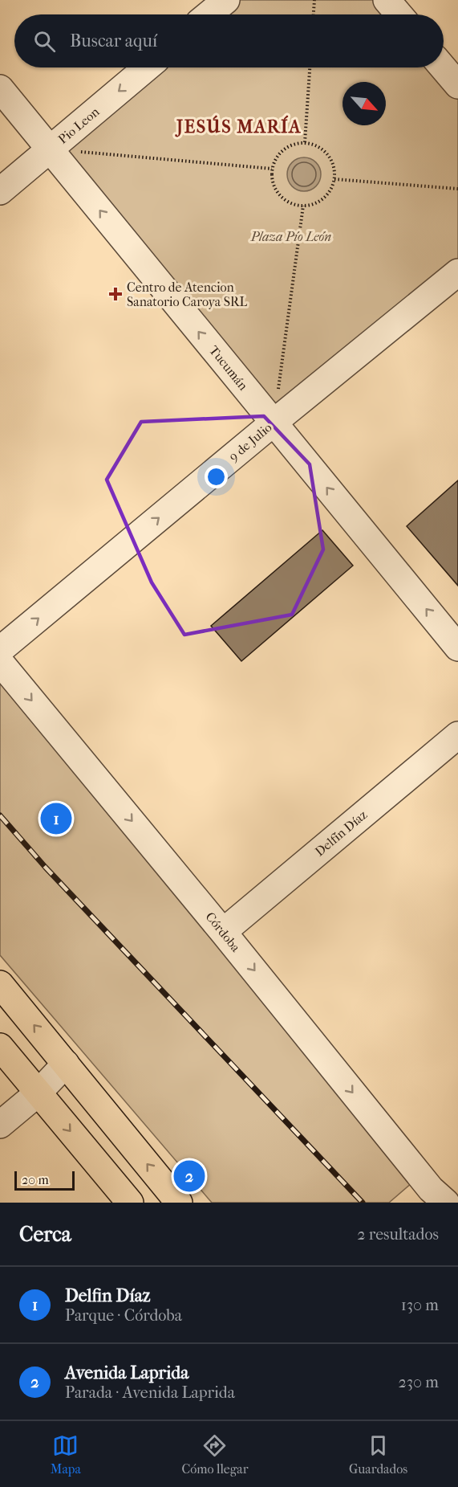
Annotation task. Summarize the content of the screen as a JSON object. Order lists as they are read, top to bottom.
{
  "streets": {
    "street": [
      "Pio Leon",
      "Tucumán",
      "9 de Julio",
      "Delfín Díaz",
      "Córdoba"
    ]
  },
  "crossings": [
    ["Pio Leon", "Tucumán"],
    ["Tucumán", "9 de Julio"],
    ["Delfín Díaz", "Córdoba"]
  ],
  "one_way": [
    "Pio Leon",
    "Tucumán",
    "9 de Julio",
    "Córdoba"
  ],
  "districts": ["JESÚS MARÍA"],
  "parks": ["Plaza Pío León"],
  "places": {
    "health": ["Centro de Atencion Sanatorio Caroya SRL"]
  },
  "scale_bar": "20 m",
  "north": "bottom right",
  "page": {
    "search": "Buscar aquí",
    "pins": ["1", "2"],
    "scale": "20 m",
    "heading": ["Cerca", "2 resultados"],
    "list": [
      {
        "mark": "1",
        "name": "Delfin Díaz",
        "note": "Parque · Córdoba",
        "value": "130 m"
      },
      {
        "mark": "2",
        "name": "Avenida Laprida",
        "note": "Parada · Avenida Laprida",
        "value": "230 m"
      }
    ],
    "nav": ["Mapa", "Cómo llegar", "Guardados"]
  }
}
